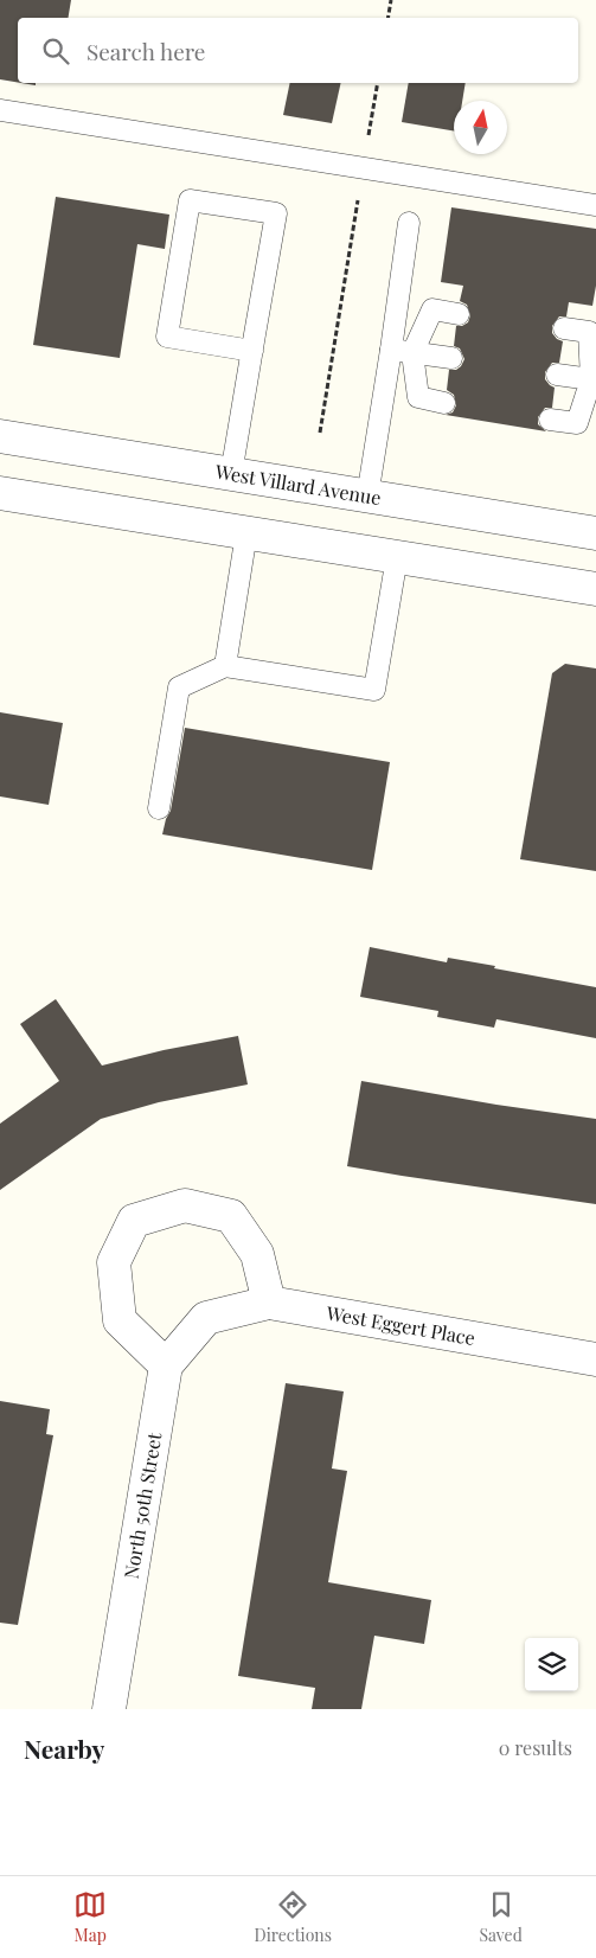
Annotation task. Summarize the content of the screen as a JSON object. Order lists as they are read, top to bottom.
{
  "streets": {
    "street": ["West Villard Avenue", "West Eggert Place", "North 50th Street"]
  },
  "crossings": [
    ["West Eggert Place", "North 50th Street"]
  ],
  "north": "top",
  "page": {
    "search": "Search here",
    "heading": ["Nearby", "0 results"],
    "nav": ["Map", "Directions", "Saved"]
  }
}
